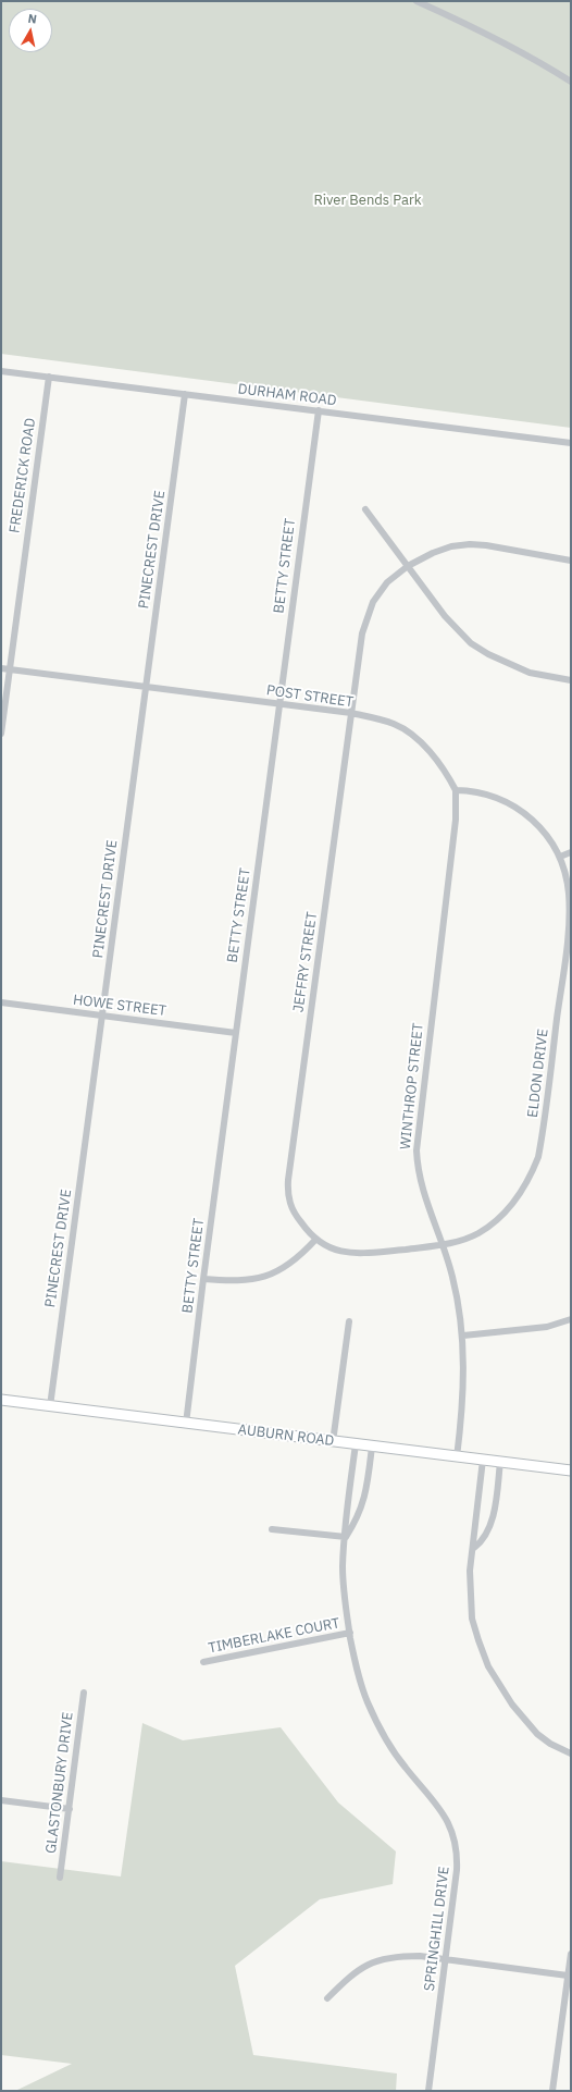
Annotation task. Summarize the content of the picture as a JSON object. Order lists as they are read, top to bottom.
{
  "streets": {
    "main road": ["AUBURN ROAD"],
    "street": [
      "DURHAM ROAD",
      "FREDERICK ROAD",
      "PINECREST DRIVE",
      "BETTY STREET",
      "POST STREET",
      "JEFFRY STREET",
      "HOWE STREET",
      "ELDON DRIVE",
      "WINTHROP STREET",
      "TIMBERLAKE COURT",
      "GLASTONBURY DRIVE",
      "SPRINGHILL DRIVE"
    ]
  },
  "crossings": [
    ["DURHAM ROAD", "FREDERICK ROAD"],
    ["DURHAM ROAD", "PINECREST DRIVE"],
    ["DURHAM ROAD", "BETTY STREET"],
    ["FREDERICK ROAD", "POST STREET"],
    ["PINECREST DRIVE", "POST STREET"],
    ["PINECREST DRIVE", "HOWE STREET"],
    ["PINECREST DRIVE", "AUBURN ROAD"],
    ["BETTY STREET", "POST STREET"],
    ["BETTY STREET", "HOWE STREET"],
    ["BETTY STREET", "AUBURN ROAD"],
    ["POST STREET", "JEFFRY STREET"],
    ["POST STREET", "WINTHROP STREET"],
    ["JEFFRY STREET", "ELDON DRIVE"],
    ["JEFFRY STREET", "WINTHROP STREET"],
    ["ELDON DRIVE", "WINTHROP STREET"],
    ["WINTHROP STREET", "AUBURN ROAD"],
    ["AUBURN ROAD", "SPRINGHILL DRIVE"],
    ["TIMBERLAKE COURT", "SPRINGHILL DRIVE"]
  ],
  "parks": ["River Bends Park"],
  "north": "top"
}
